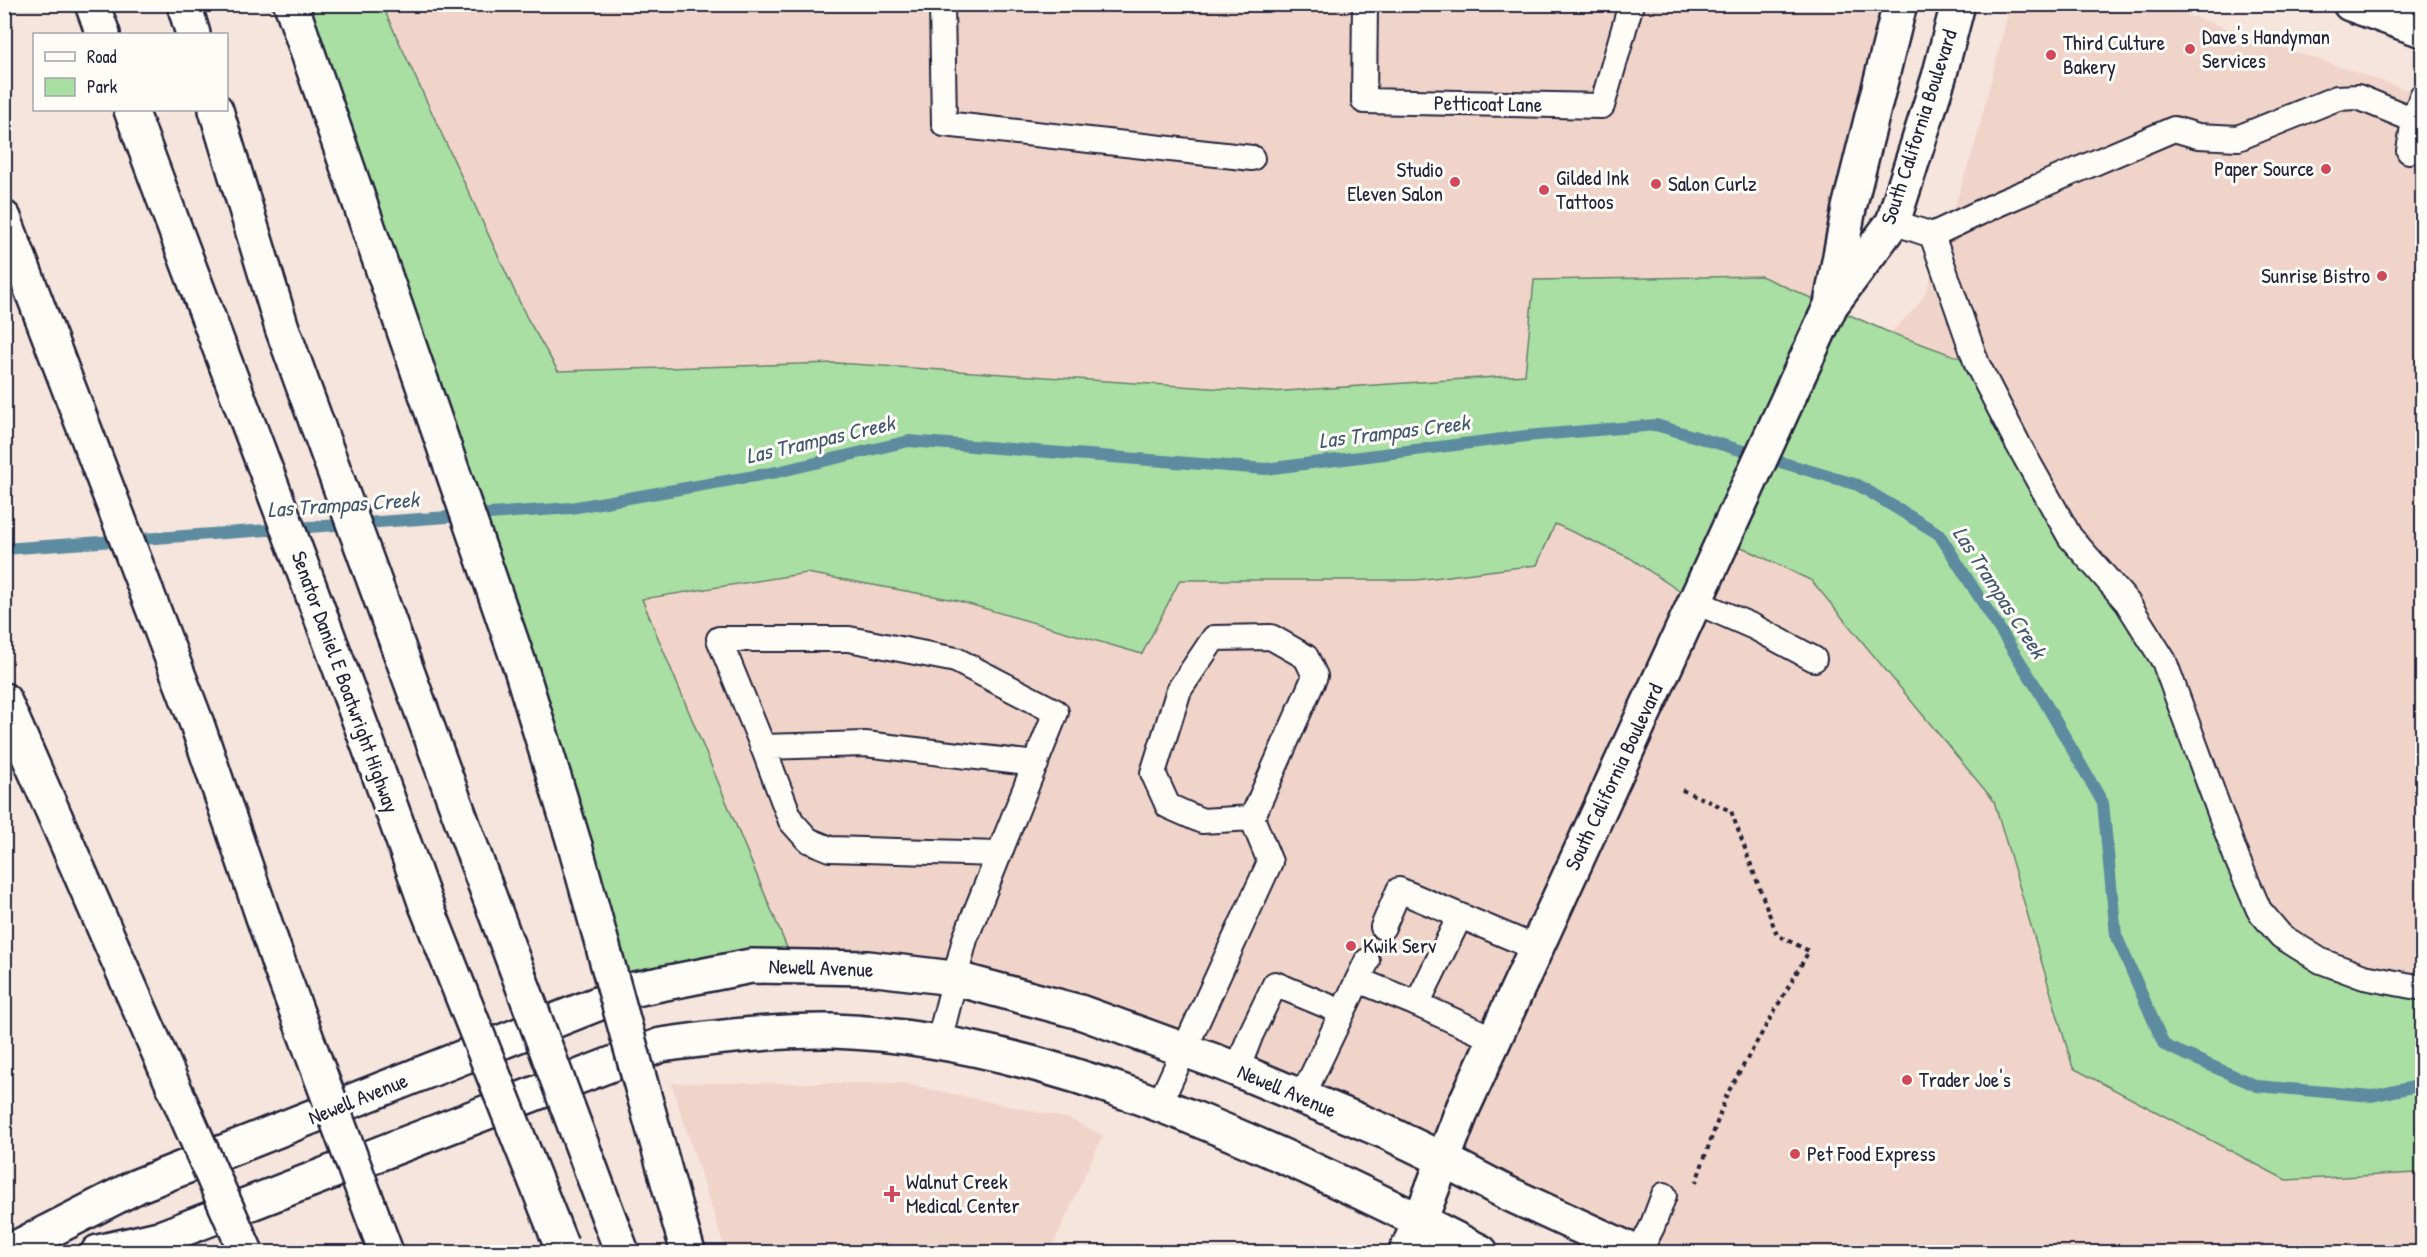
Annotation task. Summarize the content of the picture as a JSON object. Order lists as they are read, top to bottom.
{
  "streets": {
    "main road": ["South California Boulevard", "Senator Daniel E Boatwright Highway", "Newell Avenue"],
    "lane": ["Petticoat Lane"]
  },
  "crossings": [
    ["South California Boulevard", "Newell Avenue"]
  ],
  "water": ["Las Trampas Creek"],
  "places": {
    "other": [
      "Dave's Handyman Services",
      "Third Culture Bakery",
      "Paper Source",
      "Studio Eleven Salon",
      "Salon Curlz",
      "Gilded Ink Tattoos",
      "Sunrise Bistro",
      "Kwik Serv",
      "Trader Joe's",
      "Pet Food Express"
    ],
    "health": ["Walnut Creek Medical Center"]
  },
  "legend": ["Road", "Park"]
}
